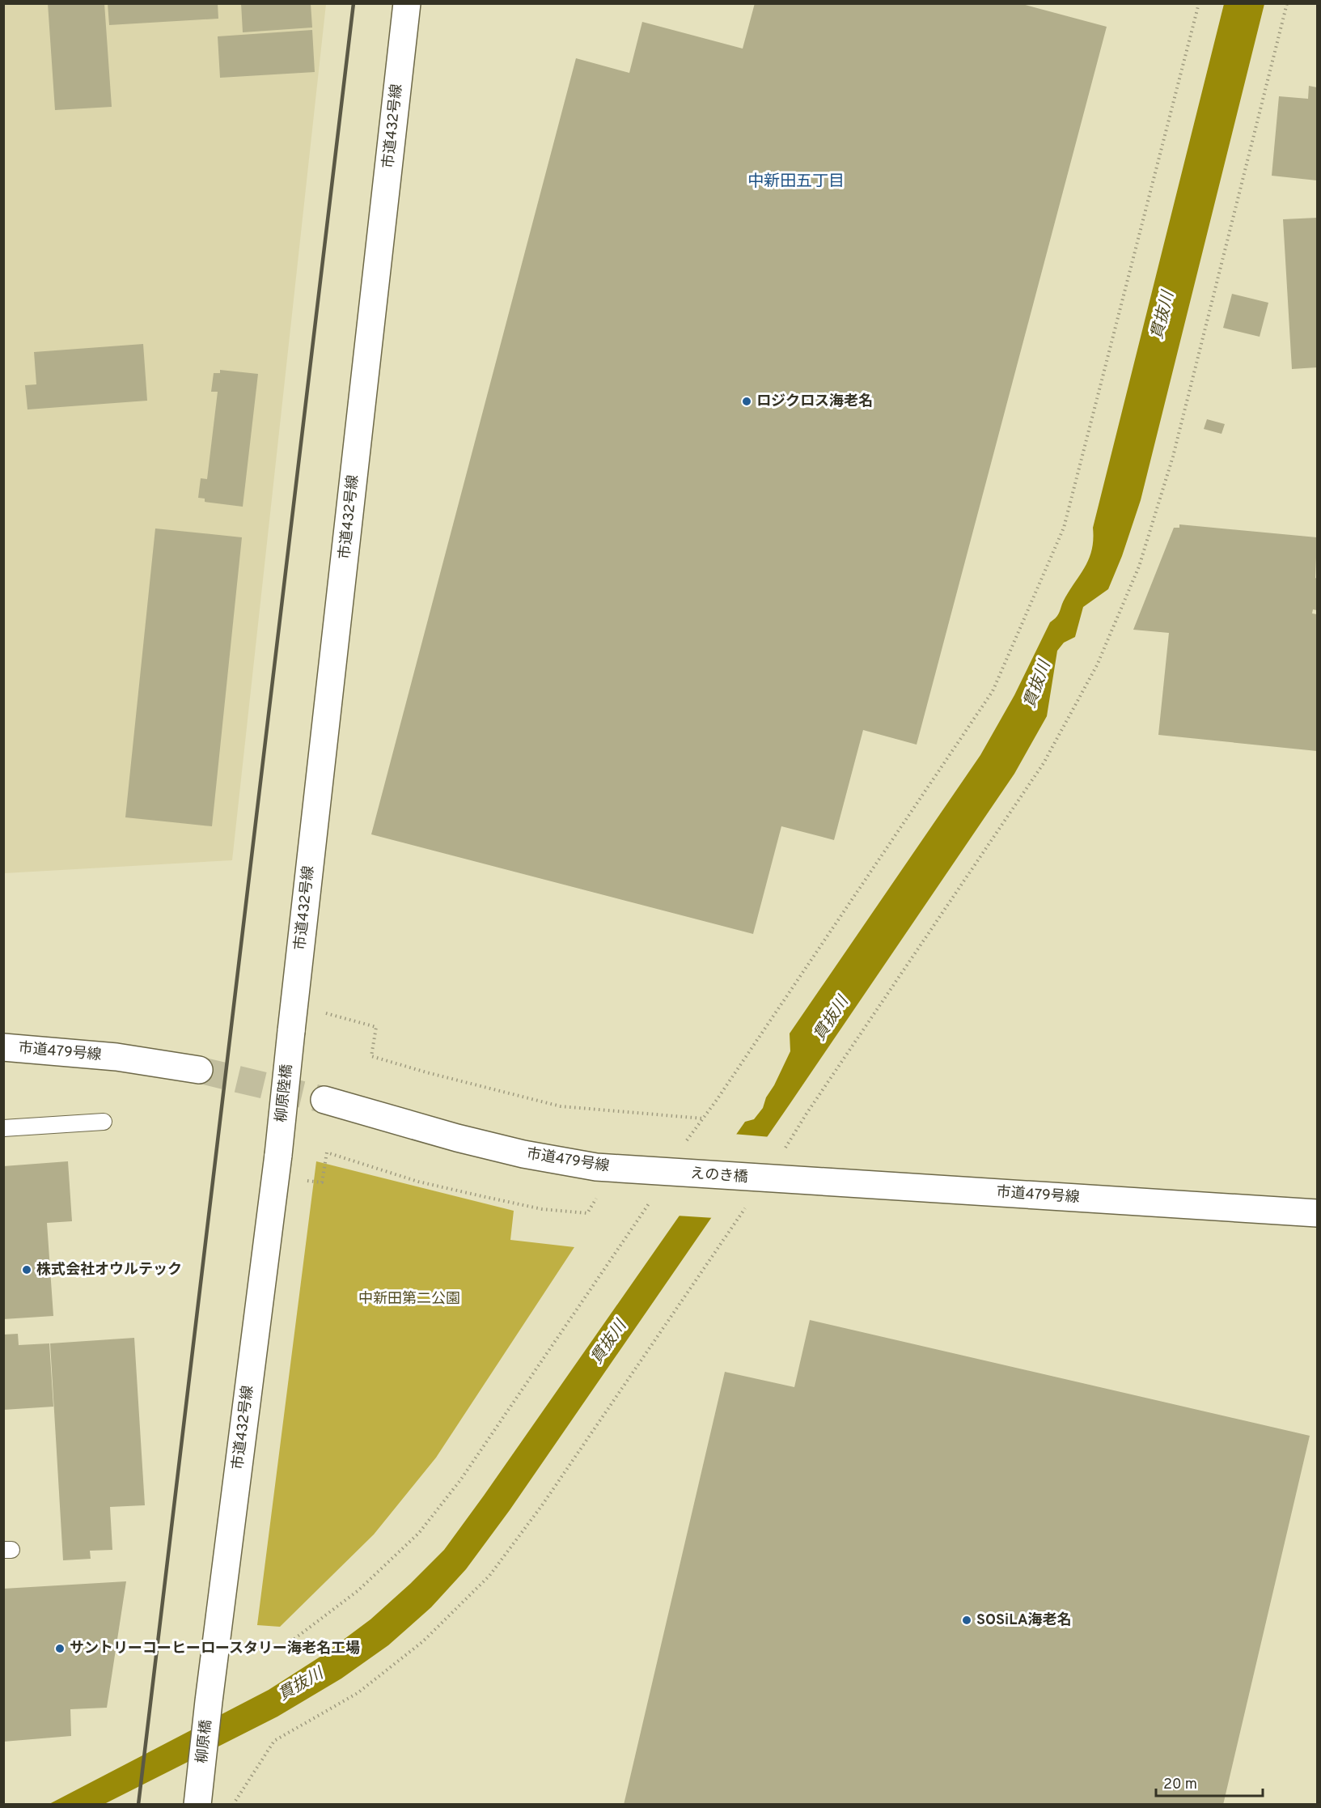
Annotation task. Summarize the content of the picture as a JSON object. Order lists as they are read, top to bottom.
{
  "streets": {
    "street": [
      "市道432号線",
      "市道479号線",
      "柳原陸橋",
      "えのき橋",
      "柳原橋"
    ]
  },
  "crossings": [
    ["市道432号線", "柳原陸橋"],
    ["市道432号線", "柳原橋"],
    ["市道479号線", "えのき橋"]
  ],
  "districts": ["中新田五丁目"],
  "water": ["貫抜川"],
  "parks": ["中新田第二公園"],
  "places": [
    "ロジクロス海老名",
    "株式会社オウルテック",
    "SOSiLA海老名",
    "サントリーコーヒーロースタリー海老名工場"
  ],
  "scale_bar": "20 m"
}
